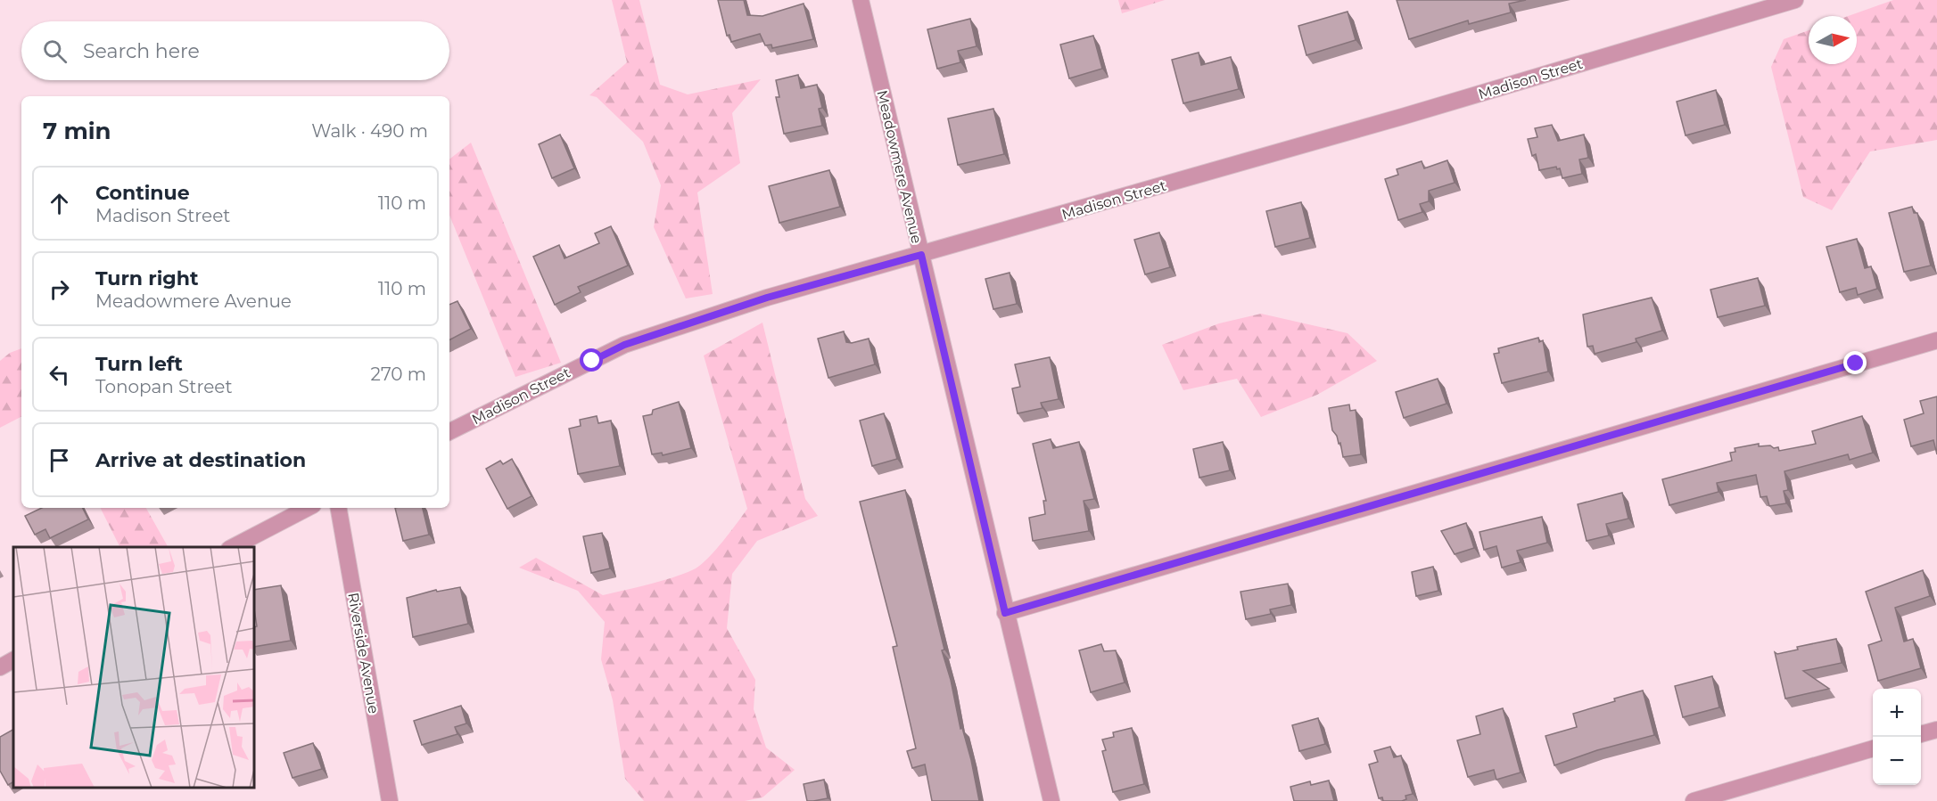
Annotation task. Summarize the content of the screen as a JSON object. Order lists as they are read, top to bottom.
{
  "streets": {
    "street": ["Madison Street", "Meadowmere Avenue", "Riverside Avenue"]
  },
  "crossings": [
    ["Madison Street", "Meadowmere Avenue"]
  ],
  "north": "right",
  "page": {
    "search": "Search here",
    "heading": ["7 min", "Walk · 490 m"],
    "list": [
      ["Continue", "Madison Street", "110 m"],
      ["Turn right", "Meadowmere Avenue", "110 m"],
      ["Turn left", "Tonopan Street", "270 m"],
      "Arrive at destination"
    ],
    "map_buttons": ["+", "−"]
  }
}
